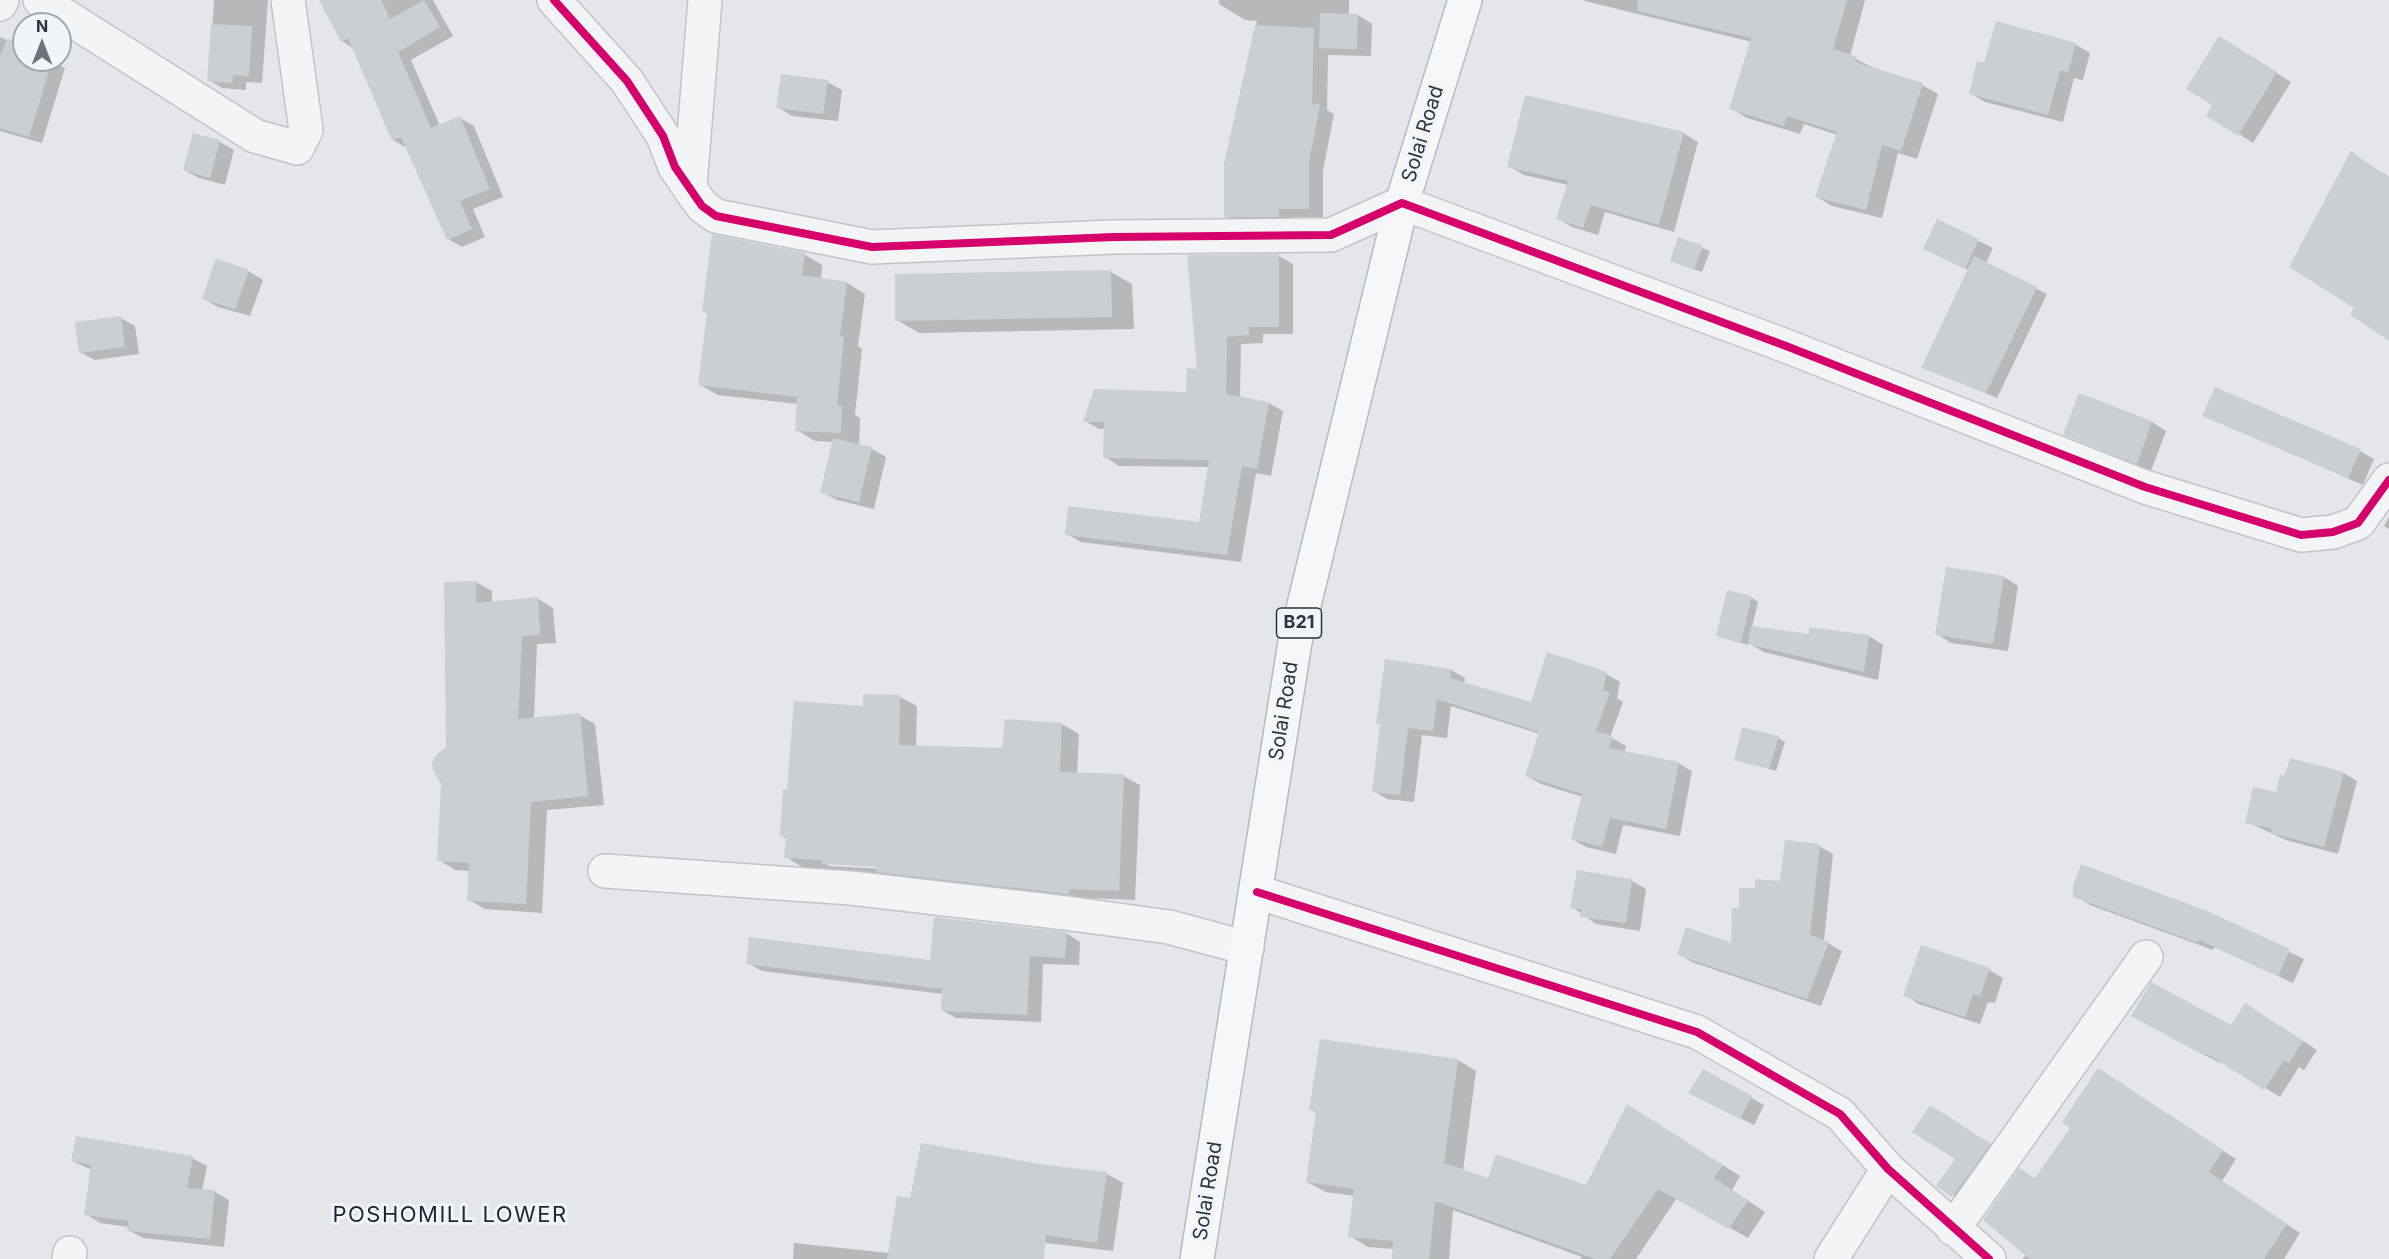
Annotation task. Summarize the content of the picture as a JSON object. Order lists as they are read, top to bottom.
{
  "streets": {
    "highway": ["Solai Road", "B21"]
  },
  "districts": ["POSHOMILL LOWER"],
  "north": "top"
}
